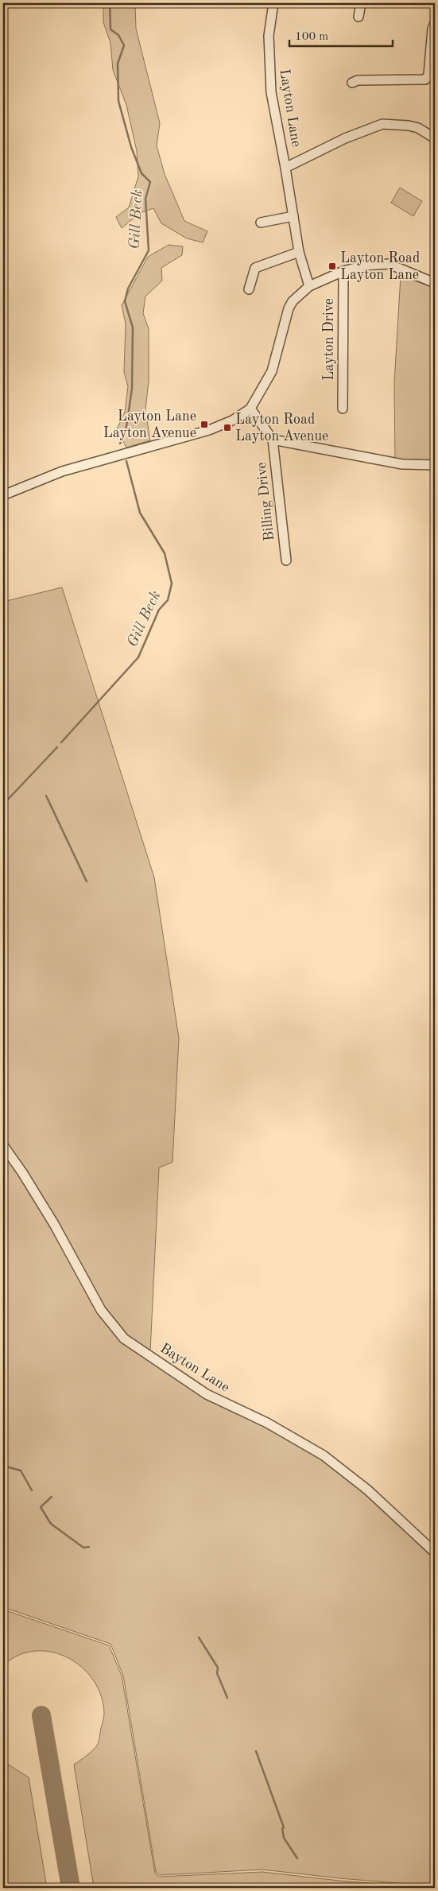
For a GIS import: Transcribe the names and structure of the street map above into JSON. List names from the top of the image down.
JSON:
{
  "streets": {
    "street": [
      "Layton Lane",
      "Layton Drive",
      "Billing Drive",
      "Bayton Lane"
    ]
  },
  "water": ["Gill Beck"],
  "places": {
    "transit": ["Layton Road Layton Lane", "Layton Lane Layton Avenue", "Layton Road Layton Avenue"]
  },
  "scale_bar": "100 m"
}
